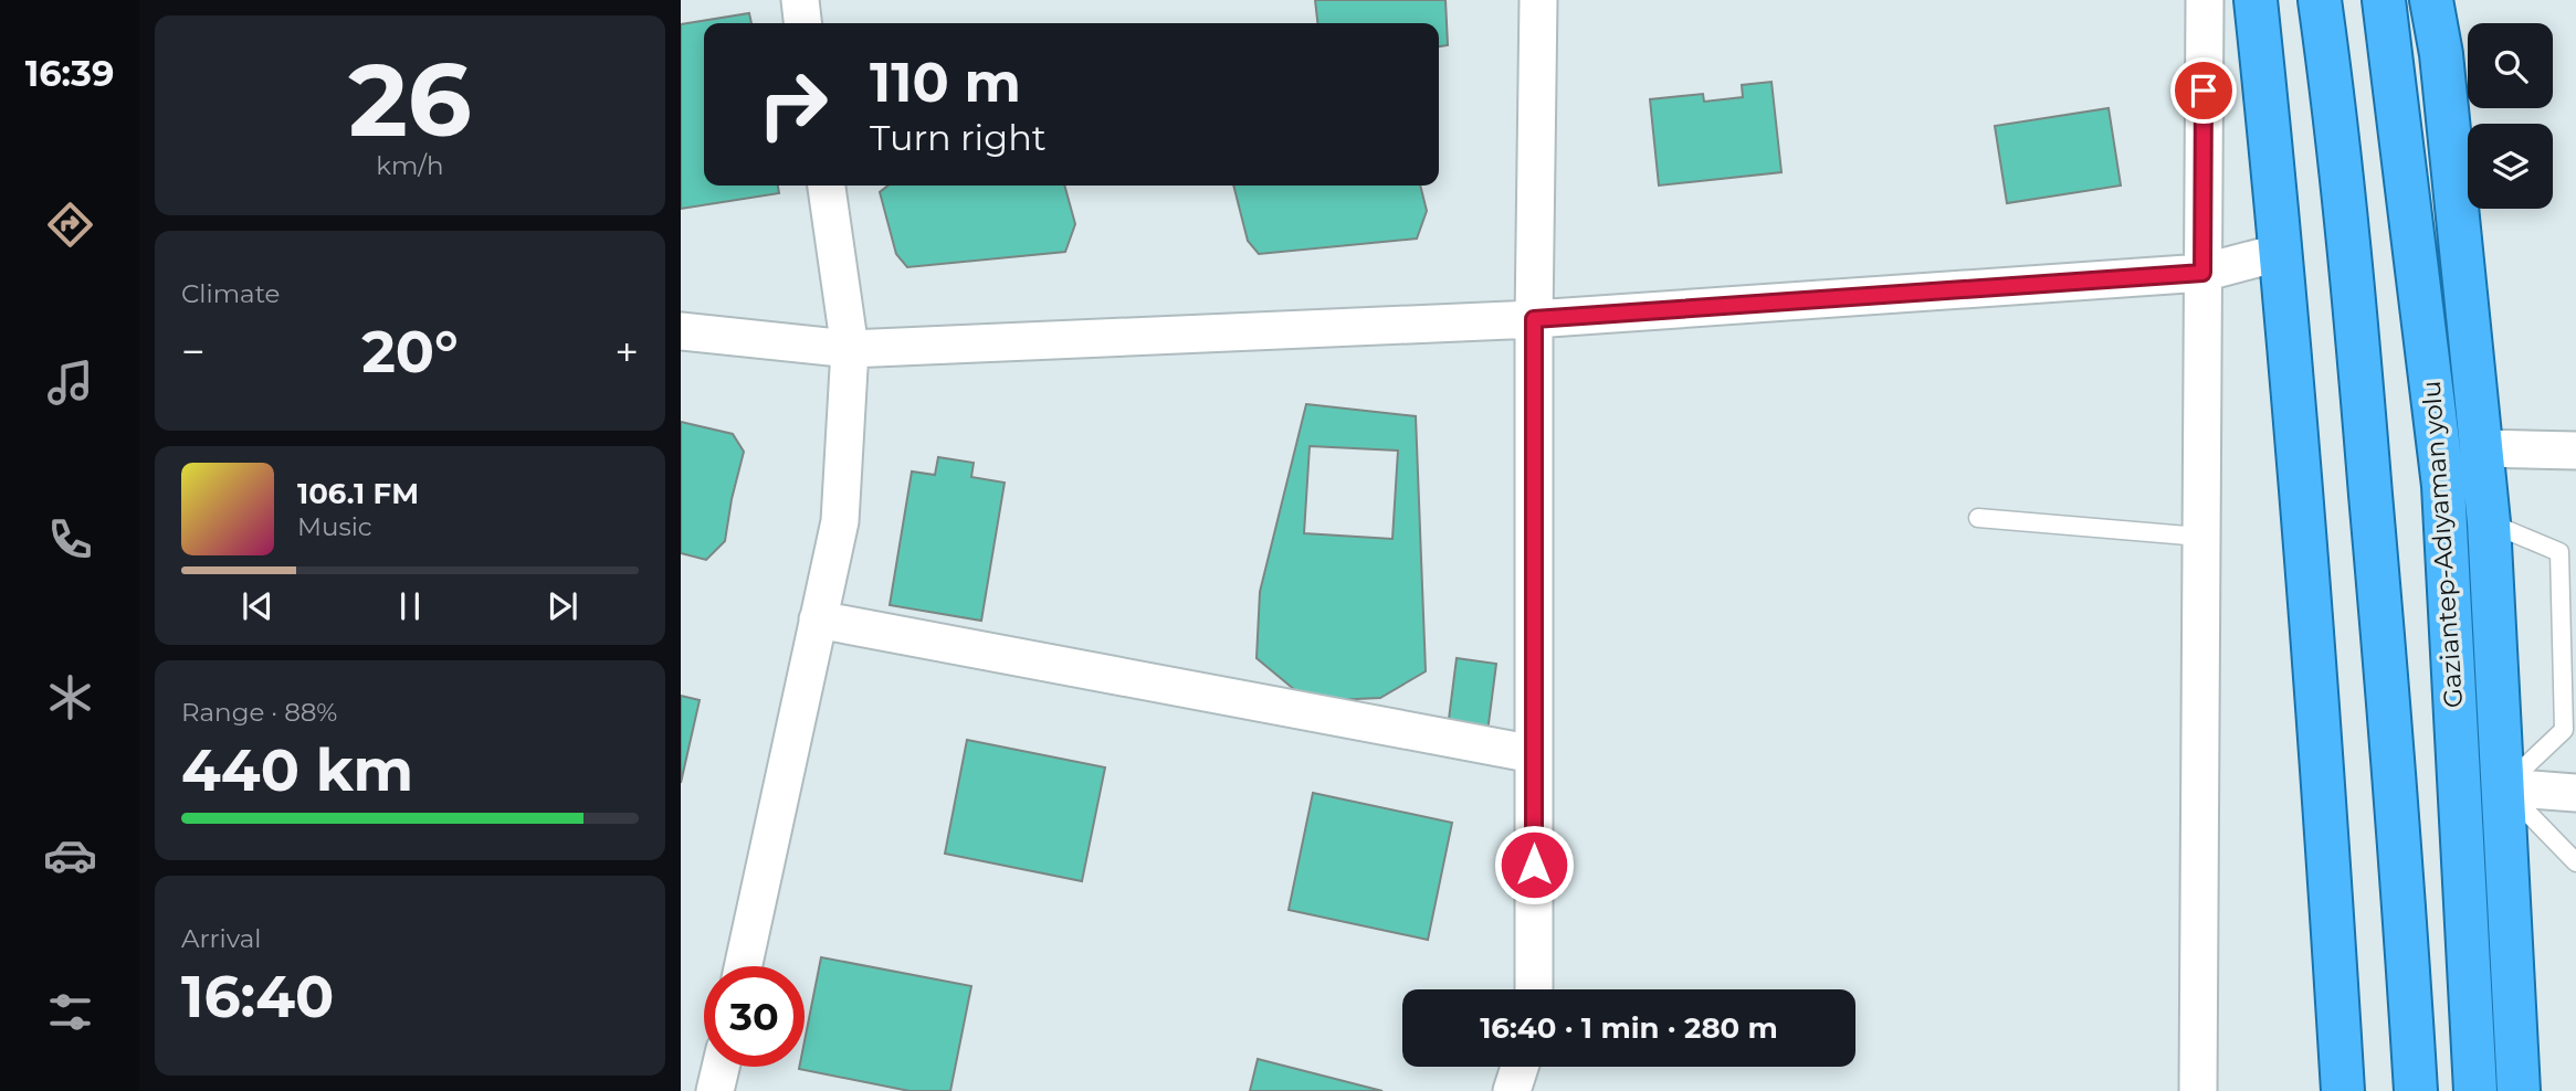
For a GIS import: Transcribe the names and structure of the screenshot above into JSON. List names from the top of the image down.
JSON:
{
  "streets": {
    "highway": ["Gaziantep-Adıyaman yolu"]
  },
  "page": {
    "tabs": "16:39",
    "tile": [
      ["26", "km/h"],
      "Climate",
      ["Range · 88%", "440 km"],
      ["Arrival", "16:40"]
    ],
    "turn": ["110 m", "Turn right"],
    "heat": ["−", "20°", "+"],
    "song": ["106.1 FM", "Music"],
    "limit": "30",
    "trip": "16:40 · 1 min · 280 m"
  }
}
